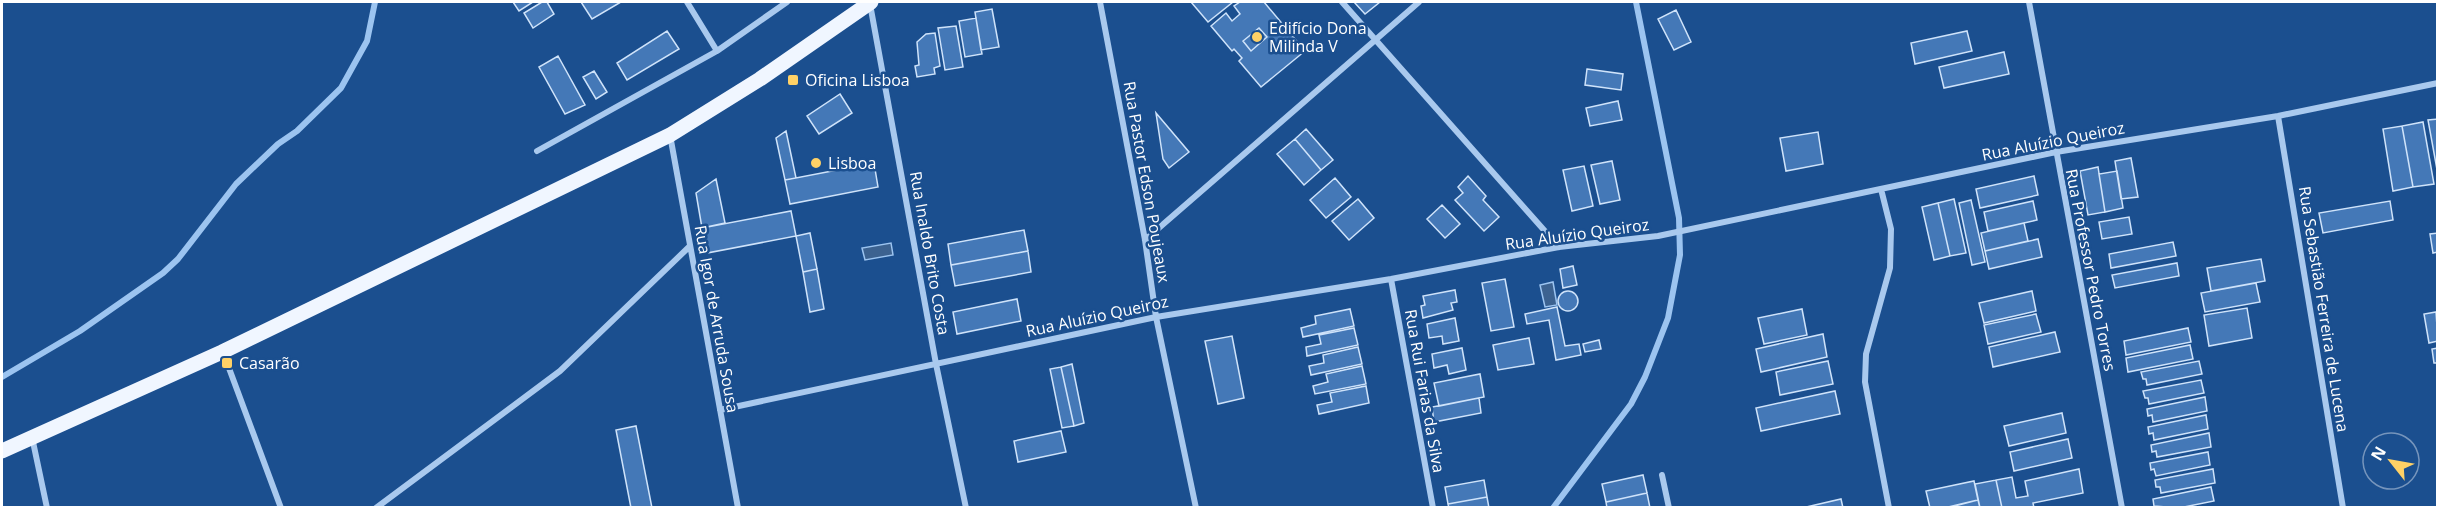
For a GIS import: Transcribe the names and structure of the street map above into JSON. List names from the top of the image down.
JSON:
{
  "streets": {
    "street": [
      "Rua Aluízio Queiroz",
      "Rua Pastor Edson Poujeaux",
      "Rua Inaldo Brito Costa",
      "Rua Professor Pedro Torres",
      "Rua Sebastião Ferreira de Lucena",
      "Rua Igor de Arruda Sousa",
      "Rua Rui Farias da Silva"
    ]
  },
  "crossings": [
    ["Rua Aluízio Queiroz", "Rua Pastor Edson Poujeaux"],
    ["Rua Aluízio Queiroz", "Rua Inaldo Brito Costa"],
    ["Rua Aluízio Queiroz", "Rua Professor Pedro Torres"],
    ["Rua Aluízio Queiroz", "Rua Sebastião Ferreira de Lucena"],
    ["Rua Aluízio Queiroz", "Rua Igor de Arruda Sousa"],
    ["Rua Aluízio Queiroz", "Rua Rui Farias da Silva"]
  ],
  "places": {
    "other": ["Edifício Dona Milinda V", "Lisboa"],
    "transit": ["Oficina Lisboa", "Casarão"]
  },
  "north": "top left"
}
